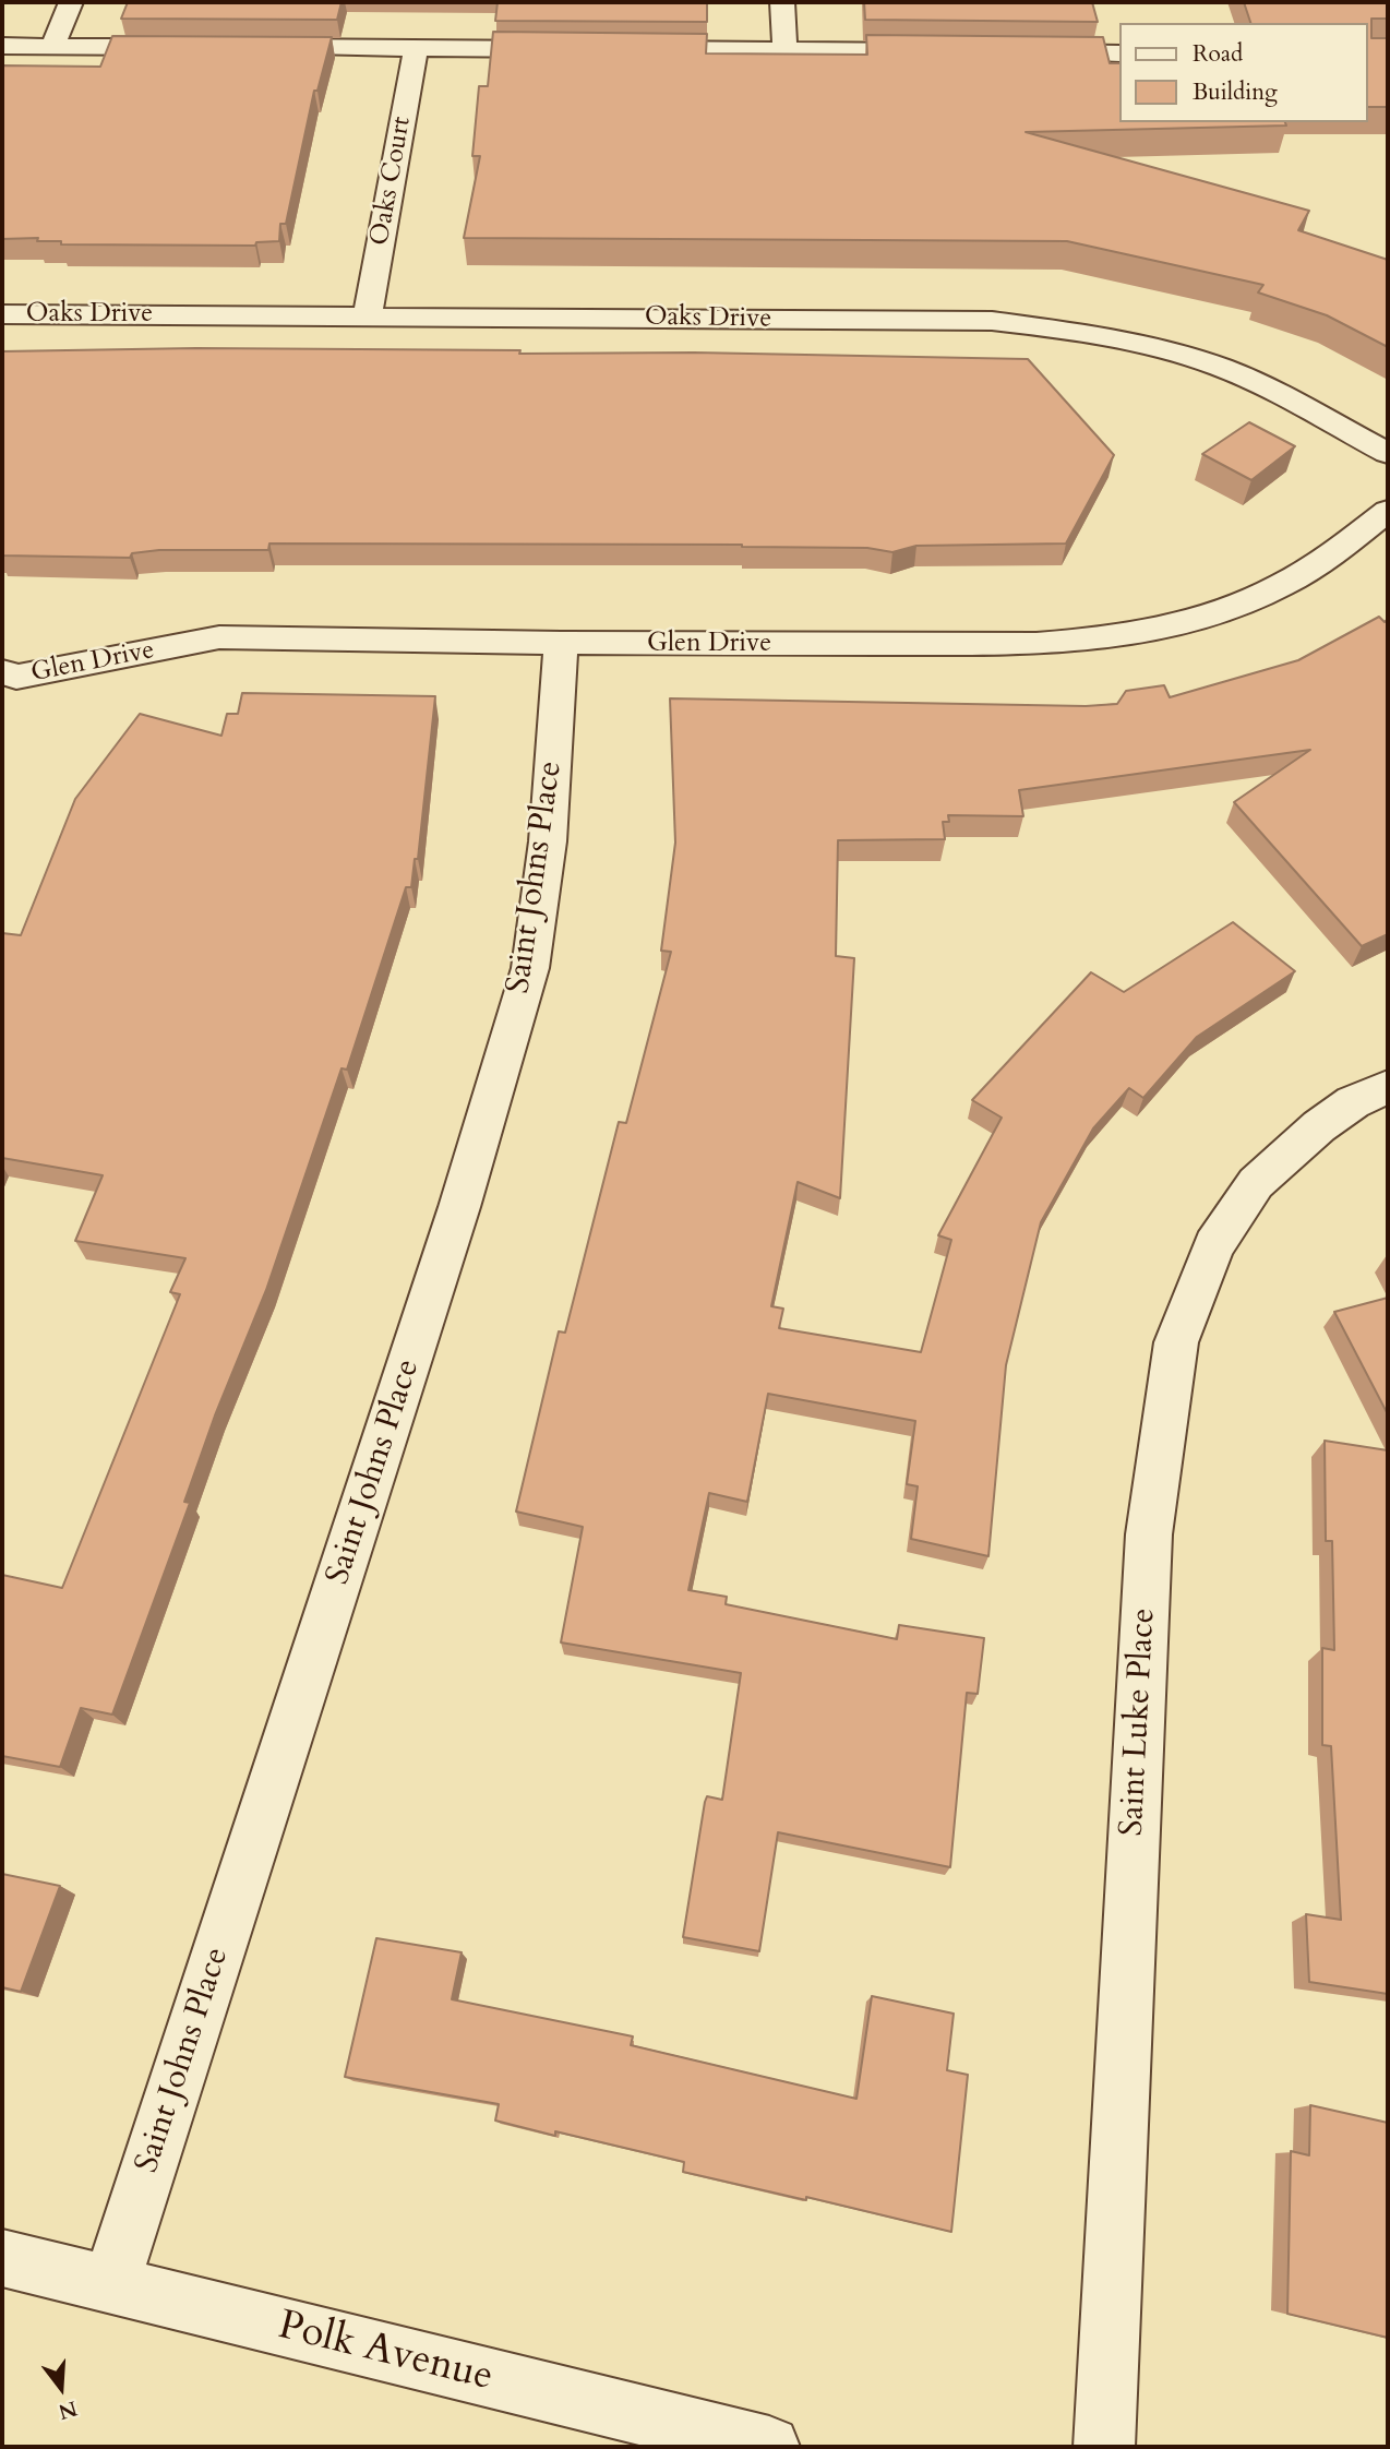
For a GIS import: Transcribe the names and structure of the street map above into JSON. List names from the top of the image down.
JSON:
{
  "streets": {
    "street": [
      "Oaks Court",
      "Oaks Drive",
      "Glen Drive",
      "Saint Johns Place",
      "Saint Luke Place",
      "Polk Avenue"
    ]
  },
  "crossings": [
    ["Oaks Court", "Oaks Drive"],
    ["Glen Drive", "Saint Johns Place"],
    ["Saint Johns Place", "Polk Avenue"]
  ],
  "legend": ["Road", "Building"],
  "north": "bottom"
}
